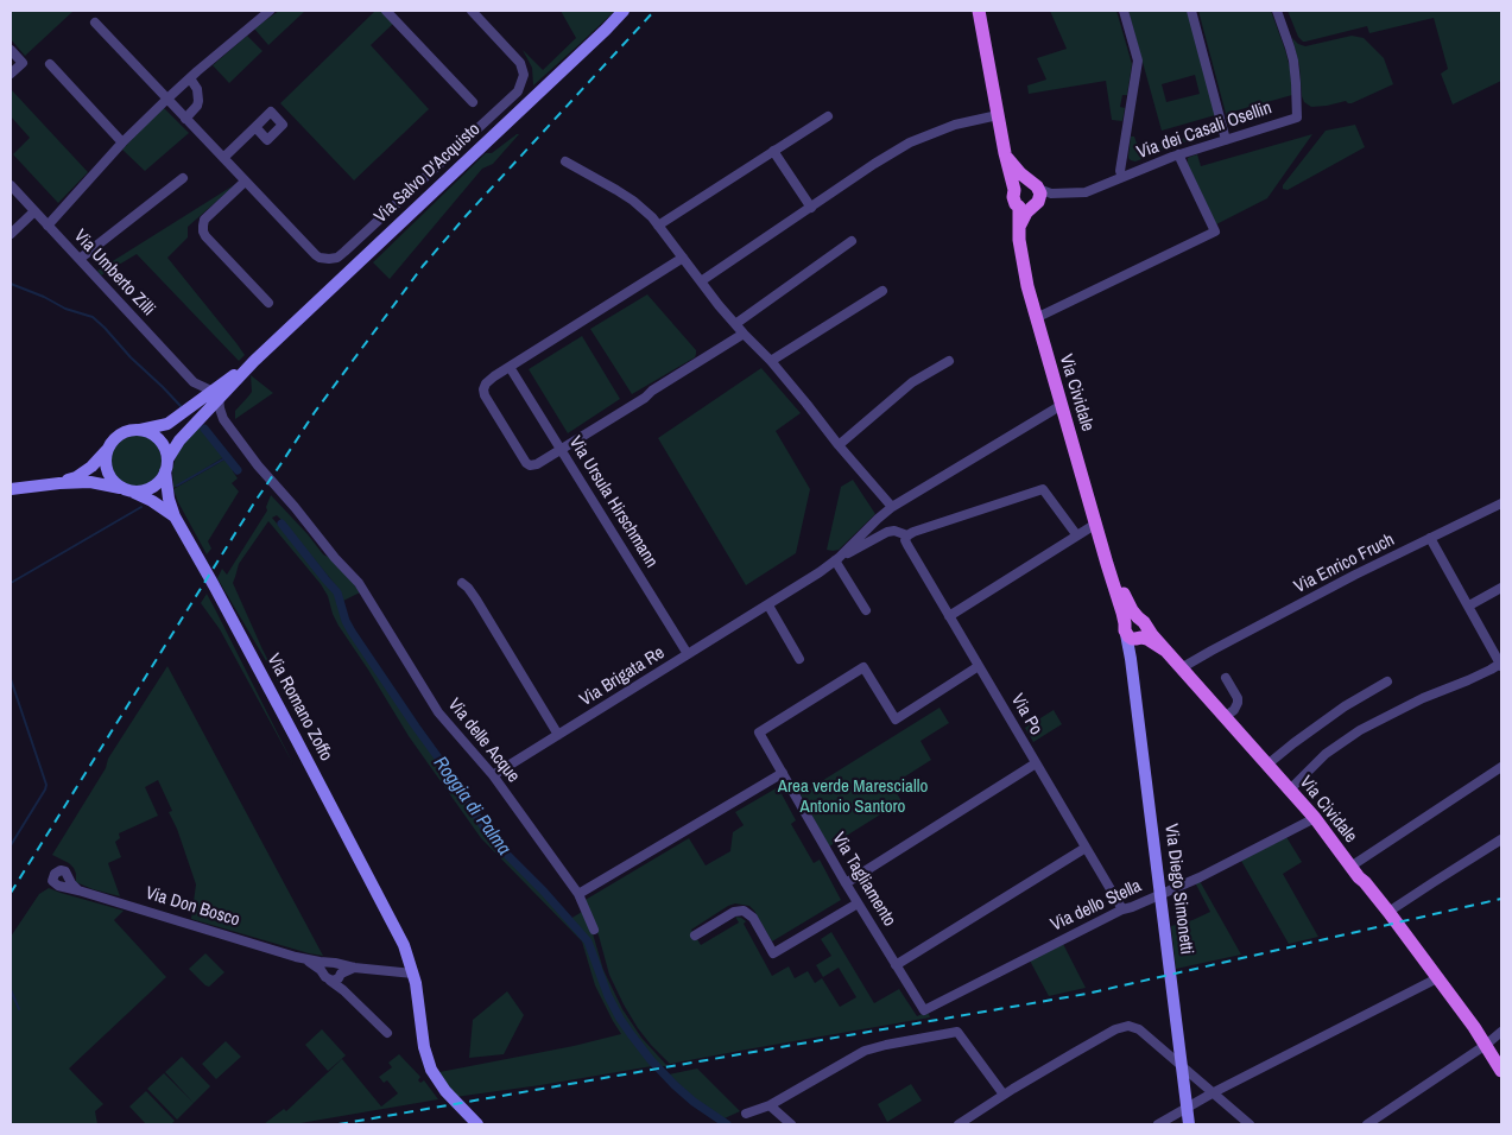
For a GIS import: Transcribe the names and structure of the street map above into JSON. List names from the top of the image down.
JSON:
{
  "streets": {
    "main road": ["Via Cividale"],
    "street": [
      "Via dei Casali Osellin",
      "Via Salvo D'Acquisto",
      "Via Umberto Zilli",
      "Via Ursula Hirschmann",
      "Via Enrico Fruch",
      "Via Brigata Re",
      "Via Romano Zoffo",
      "Via Po",
      "Via delle Acque",
      "Via Tagliamento",
      "Via Diego Simonetti",
      "Via dello Stella",
      "Via Don Bosco"
    ]
  },
  "crossings": [
    ["Via dei Casali Osellin", "Via Cividale"],
    ["Via Salvo D'Acquisto", "Via Umberto Zilli"],
    ["Via Salvo D'Acquisto", "Via Romano Zoffo"],
    ["Via Salvo D'Acquisto", "Via delle Acque"],
    ["Via Umberto Zilli", "Via delle Acque"],
    ["Via Cividale", "Via Enrico Fruch"],
    ["Via Cividale", "Via Brigata Re"],
    ["Via Cividale", "Via Diego Simonetti"],
    ["Via Cividale", "Via dello Stella"],
    ["Via Ursula Hirschmann", "Via Brigata Re"],
    ["Via Brigata Re", "Via delle Acque"],
    ["Via Po", "Via Tagliamento"],
    ["Via Po", "Via dello Stella"],
    ["Via Tagliamento", "Via dello Stella"]
  ],
  "water": ["Roggia di Palma"],
  "parks": ["Area verde Maresciallo Antonio Santoro"]
}
